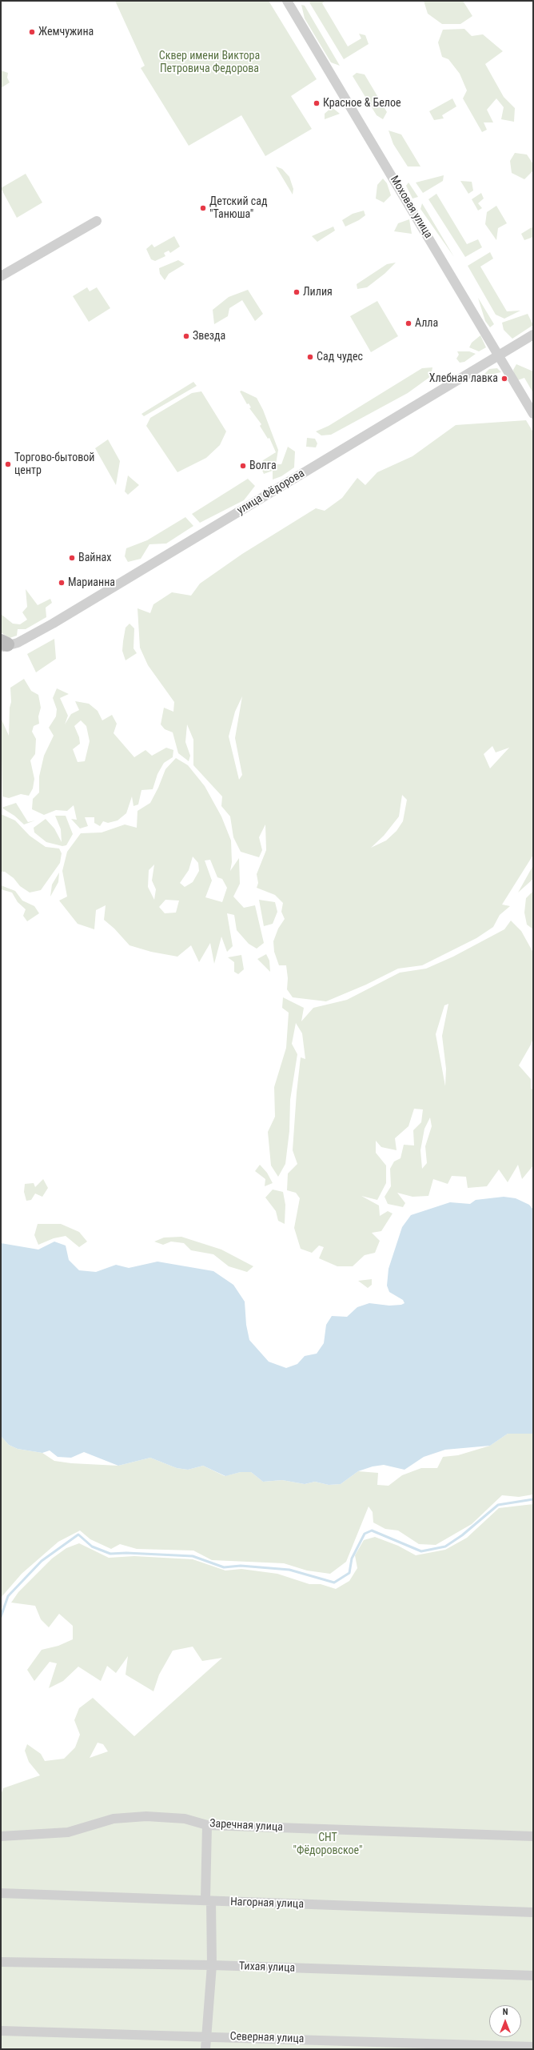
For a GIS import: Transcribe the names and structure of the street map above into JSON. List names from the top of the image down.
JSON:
{
  "streets": {
    "street": [
      "Моховая улица",
      "улица Фёдорова",
      "Заречная улица",
      "Нагорная улица",
      "Тихая улица",
      "Северная улица"
    ]
  },
  "crossings": [
    ["Моховая улица", "улица Фёдорова"]
  ],
  "parks": ["Сквер имени Виктора Петровича Федорова", "СНТ \"Фёдоровское\""],
  "places": [
    "Жемчужина",
    "Красное & Белое",
    "Детский сад \"Танюша\"",
    "Лилия",
    "Алла",
    "Звезда",
    "Сад чудес",
    "Хлебная лавка",
    "Торгово-бытовой центр",
    "Волга",
    "Вайнах",
    "Марианна"
  ],
  "north": "top"
}
